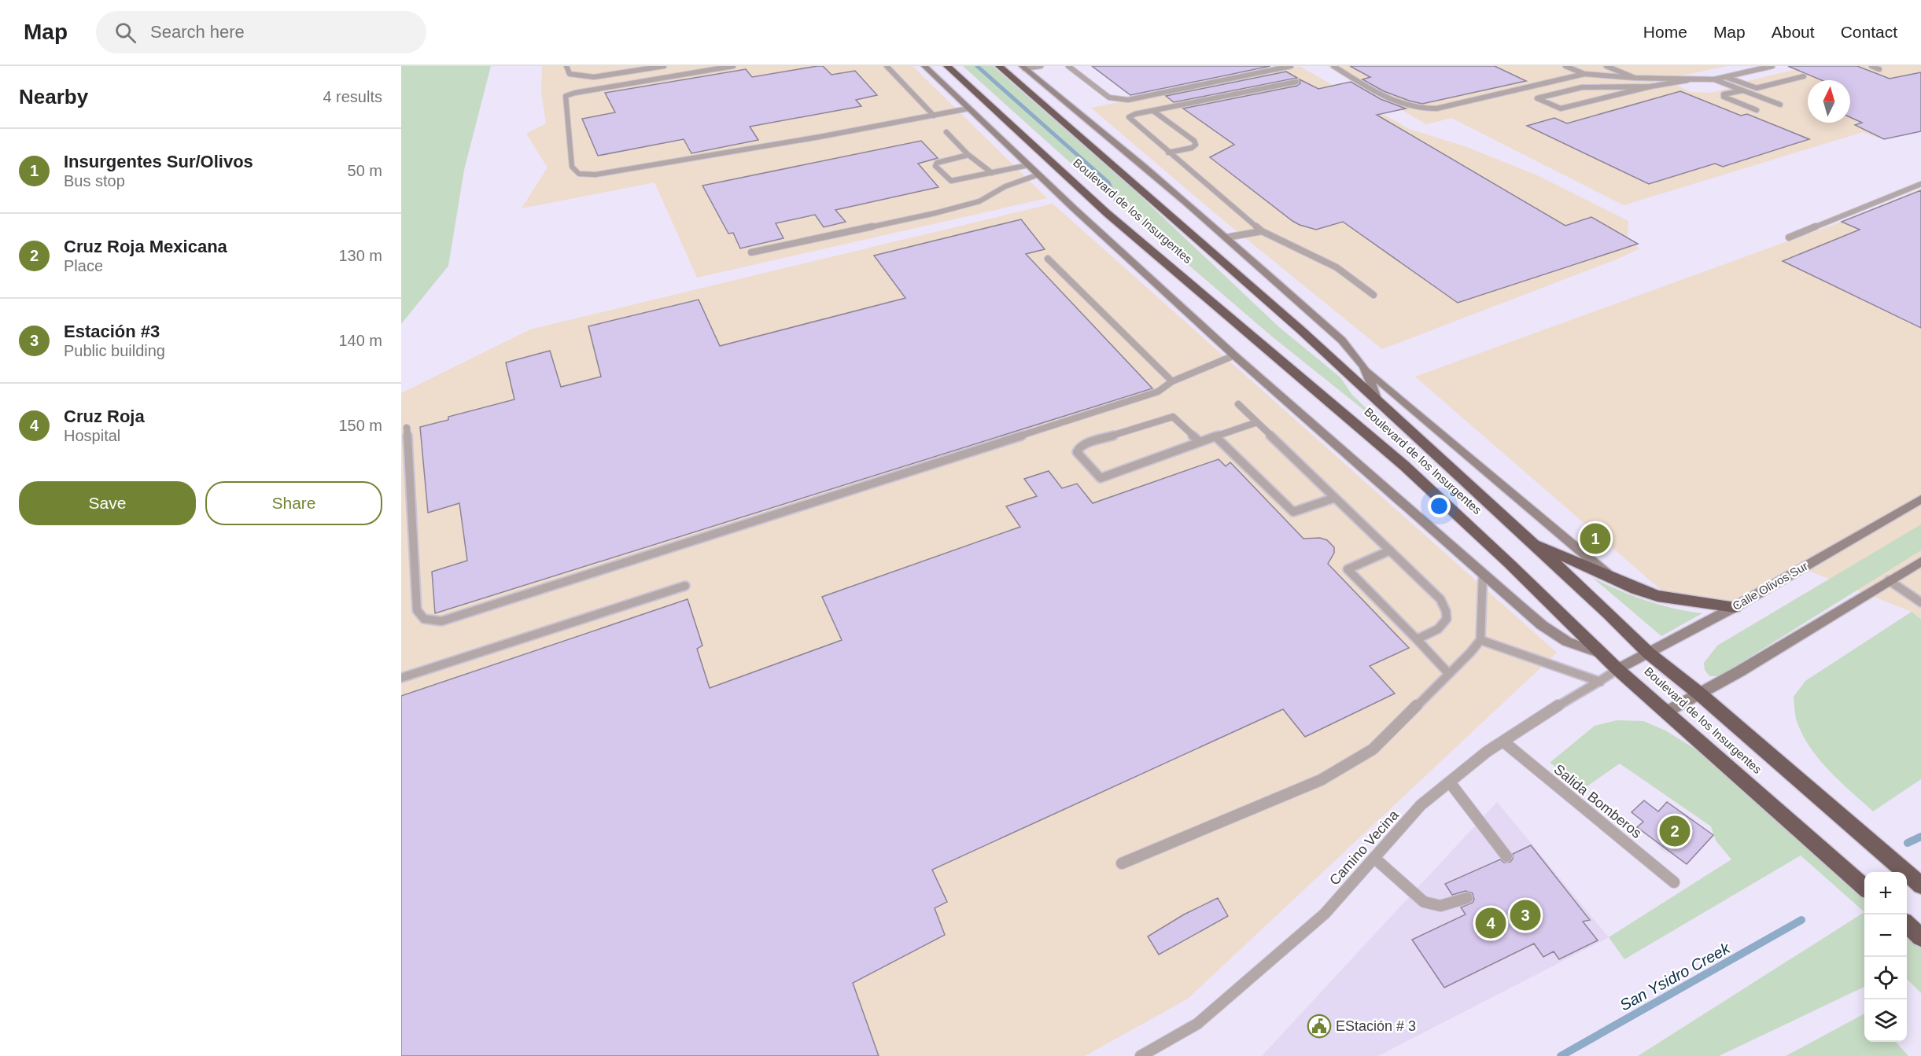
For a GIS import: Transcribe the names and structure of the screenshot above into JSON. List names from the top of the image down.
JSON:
{
  "streets": {
    "highway": ["Boulevard de los Insurgentes"],
    "street": ["Calle Olivos Sur"],
    "lane": ["Salida Bomberos", "Camino Vecina"]
  },
  "crossings": [
    ["Boulevard de los Insurgentes", "Calle Olivos Sur"],
    ["Boulevard de los Insurgentes", "Camino Vecina"],
    ["Calle Olivos Sur", "Camino Vecina"],
    ["Salida Bomberos", "Camino Vecina"]
  ],
  "water": ["San Ysidro Creek"],
  "places": {
    "public building": ["EStación # 3"]
  },
  "north": "top",
  "page": {
    "header": "Map",
    "search": "Search here",
    "nav": [
      "Home",
      "Map",
      "About",
      "Contact"
    ],
    "heading": ["Nearby", "4 results"],
    "list": [
      {
        "mark": "1",
        "name": "Insurgentes Sur/Olivos",
        "note": "Bus stop",
        "value": "50 m"
      },
      {
        "mark": "2",
        "name": "Cruz Roja Mexicana",
        "note": "Place",
        "value": "130 m"
      },
      {
        "mark": "3",
        "name": "Estación #3",
        "note": "Public building",
        "value": "140 m"
      },
      {
        "mark": "4",
        "name": "Cruz Roja",
        "note": "Hospital",
        "value": "150 m"
      }
    ],
    "buttons": ["Save", "Share"],
    "pins": [
      "1",
      "2",
      "3",
      "4"
    ],
    "map_buttons": ["+", "−"]
  }
}
